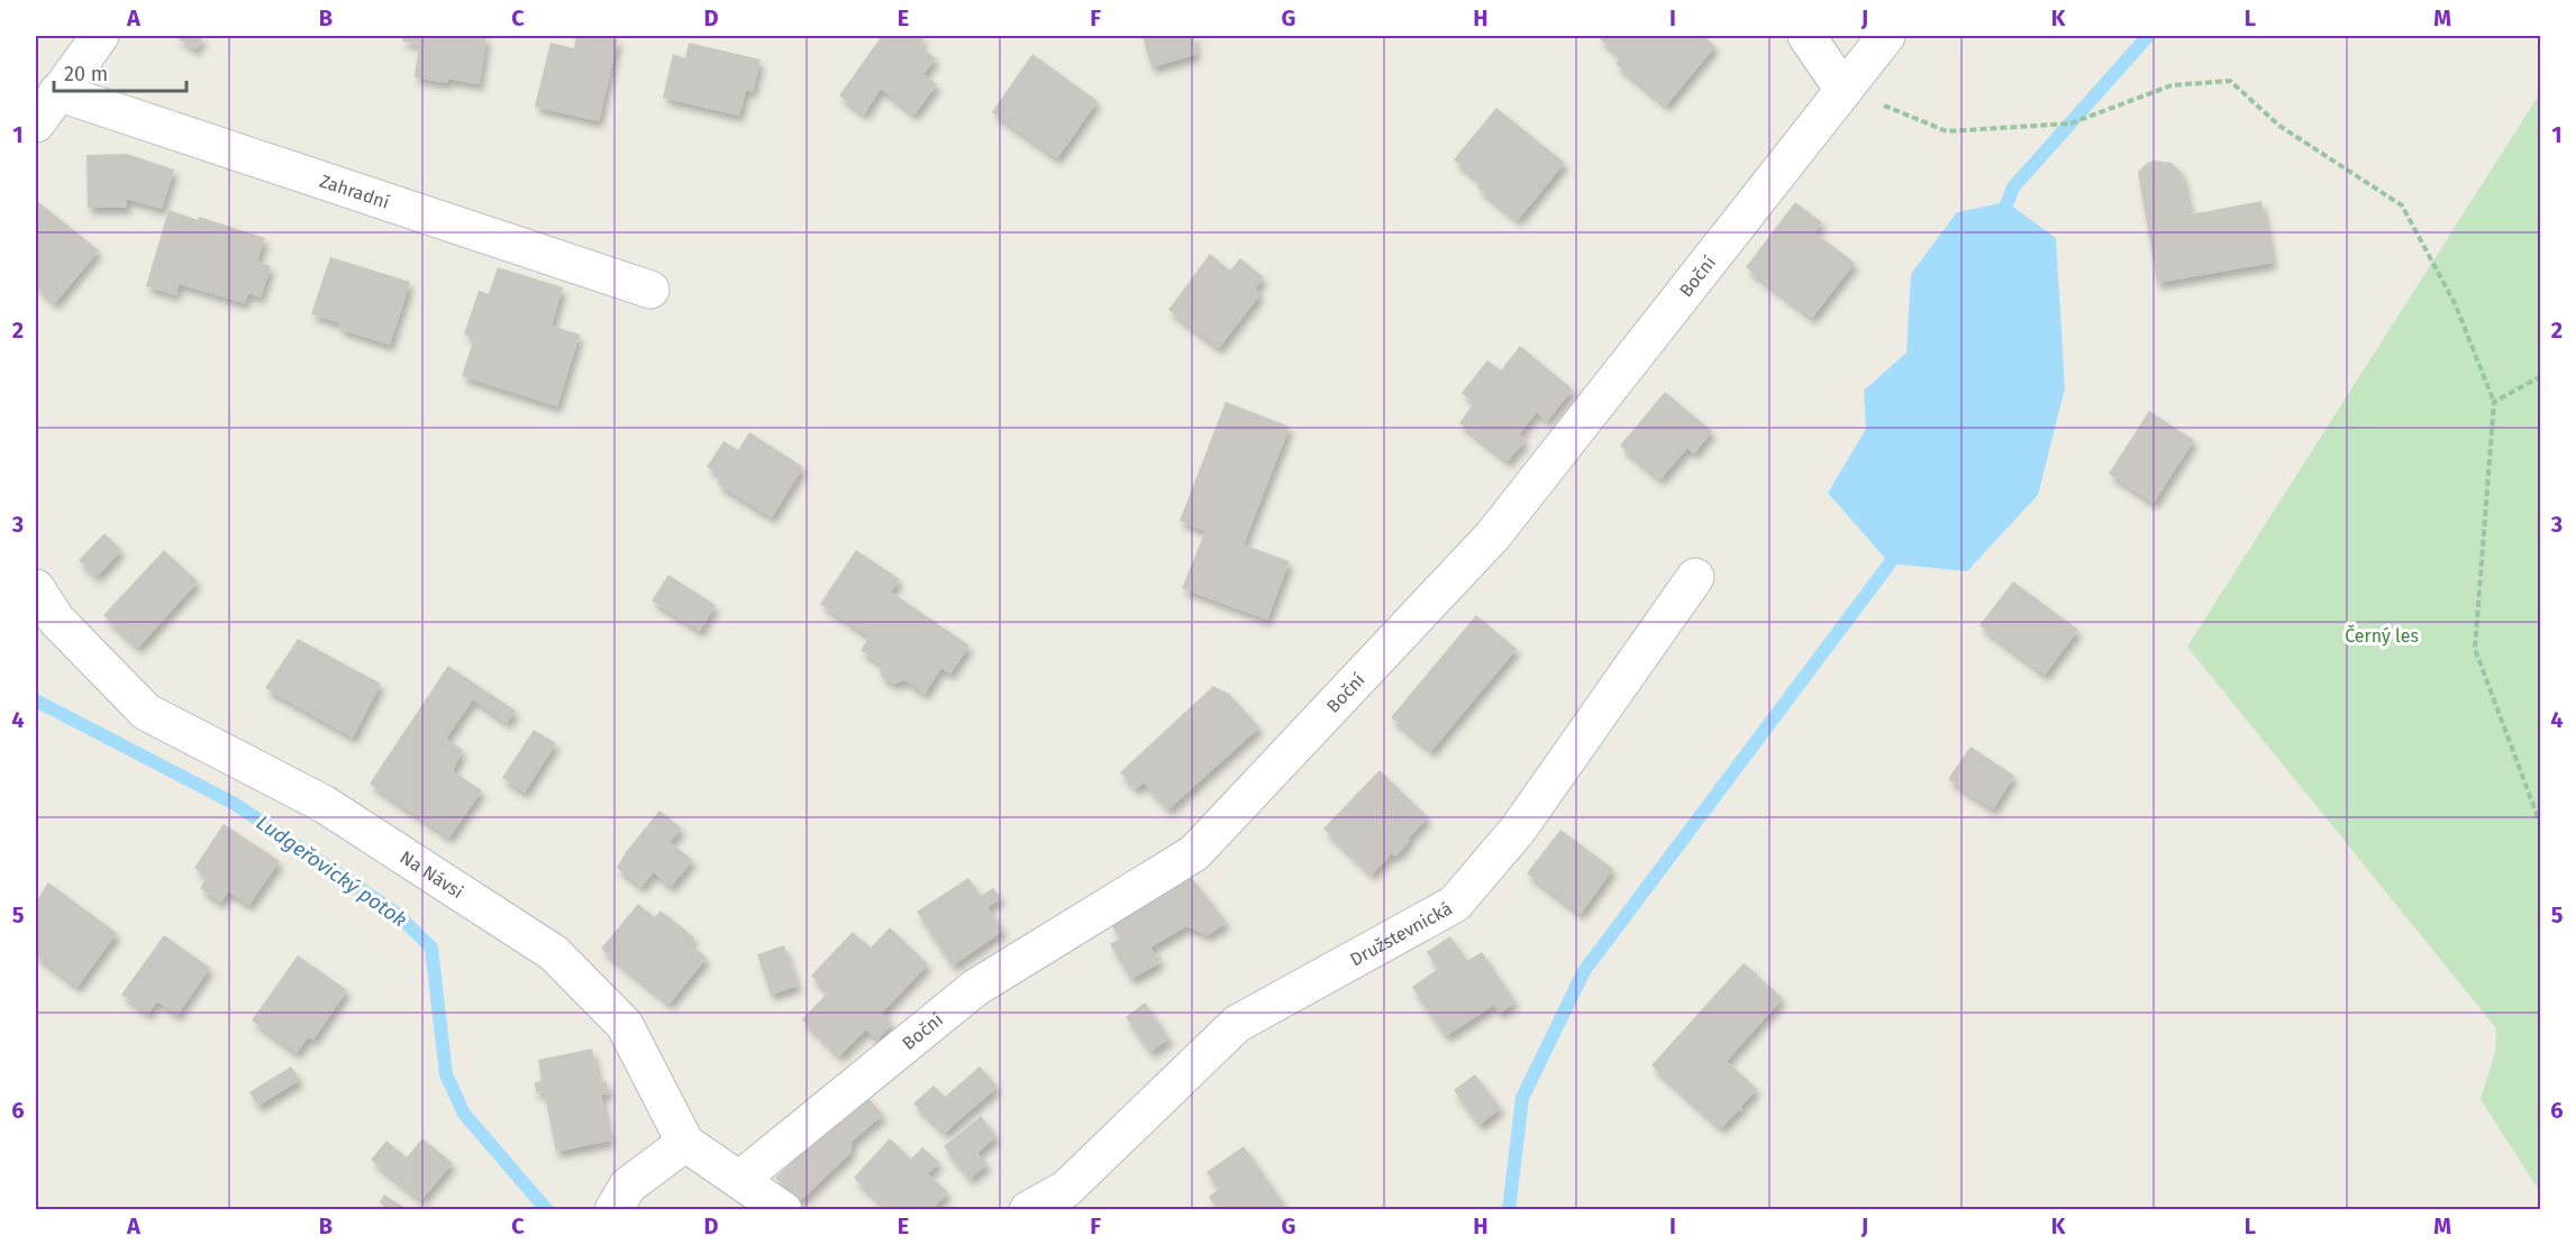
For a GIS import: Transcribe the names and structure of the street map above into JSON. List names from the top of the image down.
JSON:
{
  "streets": {
    "street": [
      "Zahradní",
      "Boční",
      "Na Návsi",
      "Družstevnická"
    ]
  },
  "crossings": [
    ["Boční", "Na Návsi"]
  ],
  "water": ["Ludgeřovický potok"],
  "parks": ["Černý les"],
  "scale_bar": "20 m",
  "grid": {
    "columns": [
      "A",
      "B",
      "C",
      "D",
      "E",
      "F",
      "G",
      "H",
      "I",
      "J",
      "K",
      "L",
      "M"
    ],
    "rows": [
      "1",
      "2",
      "3",
      "4",
      "5",
      "6"
    ]
  }
}
